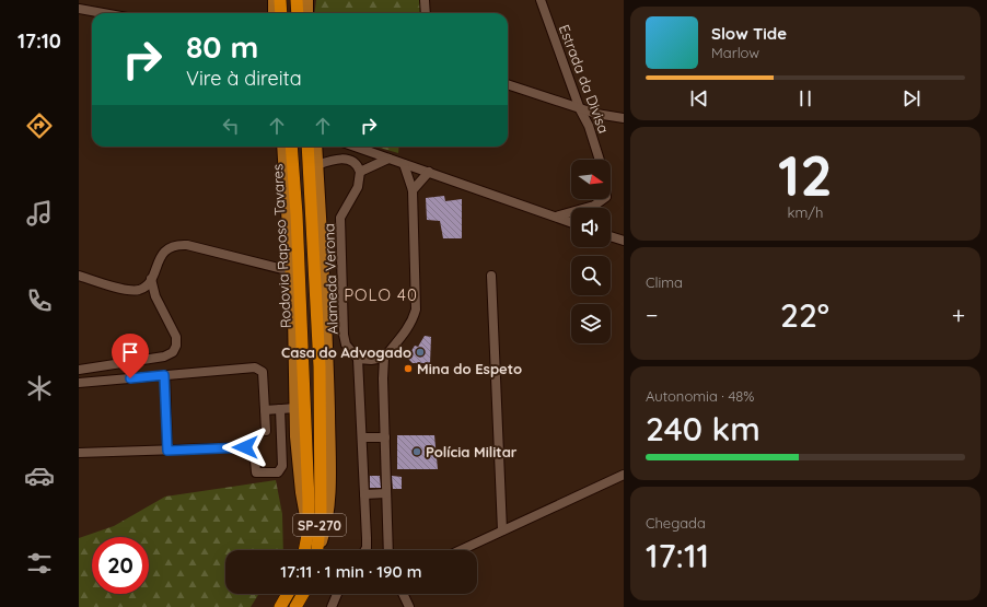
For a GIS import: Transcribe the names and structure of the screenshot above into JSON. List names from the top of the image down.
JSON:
{
  "streets": {
    "highway": ["Rodovia Raposo Tavares", "SP-270"],
    "street": ["Estrada da Divisa", "Alameda Verona"]
  },
  "districts": ["POLO 40"],
  "places": ["Casa do Advogado", "Mina do Espeto", "Polícia Militar"],
  "north": "right",
  "page": {
    "tabs": "17:10",
    "turn": ["80 m", "Vire à direita"],
    "song": ["Slow Tide", "Marlow"],
    "tile": [
      ["12", "km/h"],
      "Clima",
      ["Autonomia · 48%", "240 km"],
      ["Chegada", "17:11"]
    ],
    "heat": ["−", "22°", "+"],
    "limit": "20",
    "trip": "17:11 · 1 min · 190 m"
  }
}
